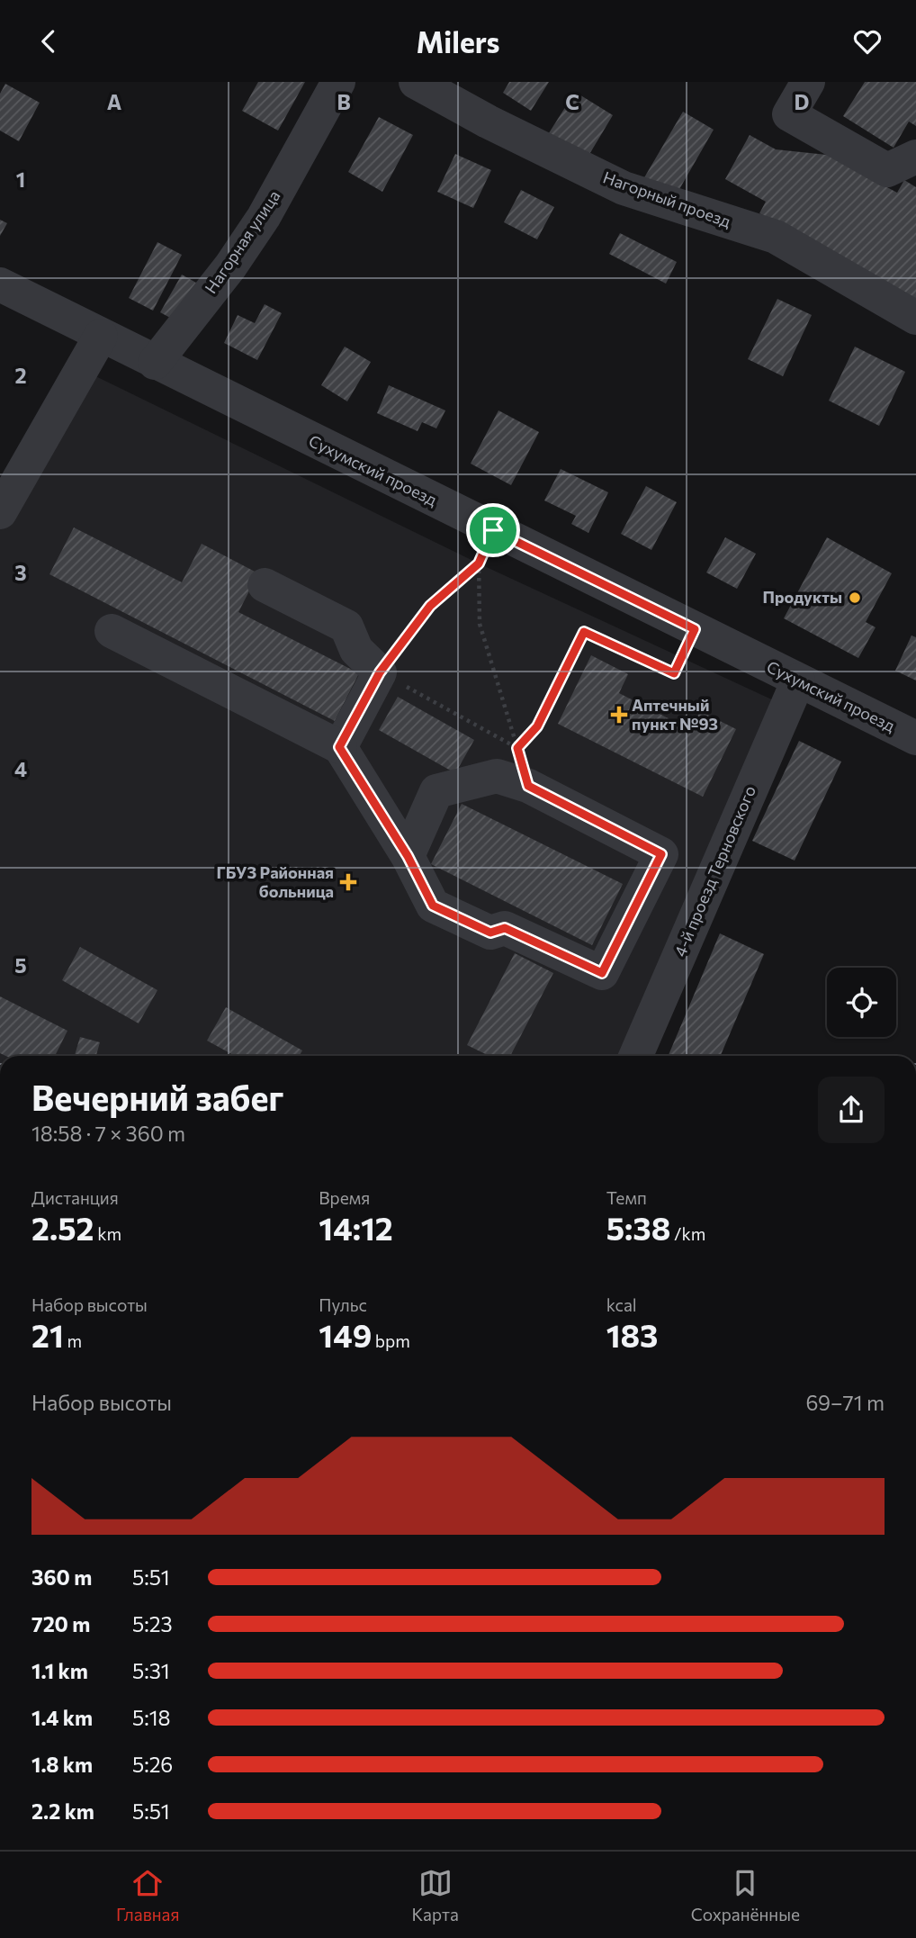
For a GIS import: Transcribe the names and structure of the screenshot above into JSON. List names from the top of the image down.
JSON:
{
  "streets": {
    "street": [
      "Нагорный проезд",
      "Нагорная улица",
      "Сухумский проезд",
      "4-й проезд Терновского"
    ]
  },
  "crossings": [
    ["Нагорная улица", "Сухумский проезд"],
    ["Сухумский проезд", "4-й проезд Терновского"]
  ],
  "places": {
    "other": ["Продукты"],
    "health": ["Аптечный пункт №93", "ГБУЗ Районная больница"]
  },
  "page": {
    "header": "Milers",
    "heading": ["Вечерний забег", "18:58 · 7 × 360 m"],
    "stats": [
      ["Дистанция", "2.52 km"],
      ["Время", "14:12"],
      ["Темп", "5:38 /km"],
      ["Набор высоты", "21 m"],
      ["Пульс", "149 bpm"],
      ["kcal", "183"]
    ],
    "chart": ["Набор высоты", "69–71 m"],
    "list": [
      {
        "name": "360 m",
        "note": "5:51"
      },
      {
        "name": "720 m",
        "note": "5:23"
      },
      {
        "name": "1.1 km",
        "note": "5:31"
      },
      {
        "name": "1.4 km",
        "note": "5:18"
      },
      {
        "name": "1.8 km",
        "note": "5:26"
      },
      {
        "name": "2.2 km",
        "note": "5:51"
      }
    ],
    "tabs": ["Главная", "Карта", "Сохранённые"]
  },
  "grid": {
    "columns": [
      "A",
      "B",
      "C",
      "D"
    ],
    "rows": [
      "1",
      "2",
      "3",
      "4",
      "5"
    ]
  }
}
